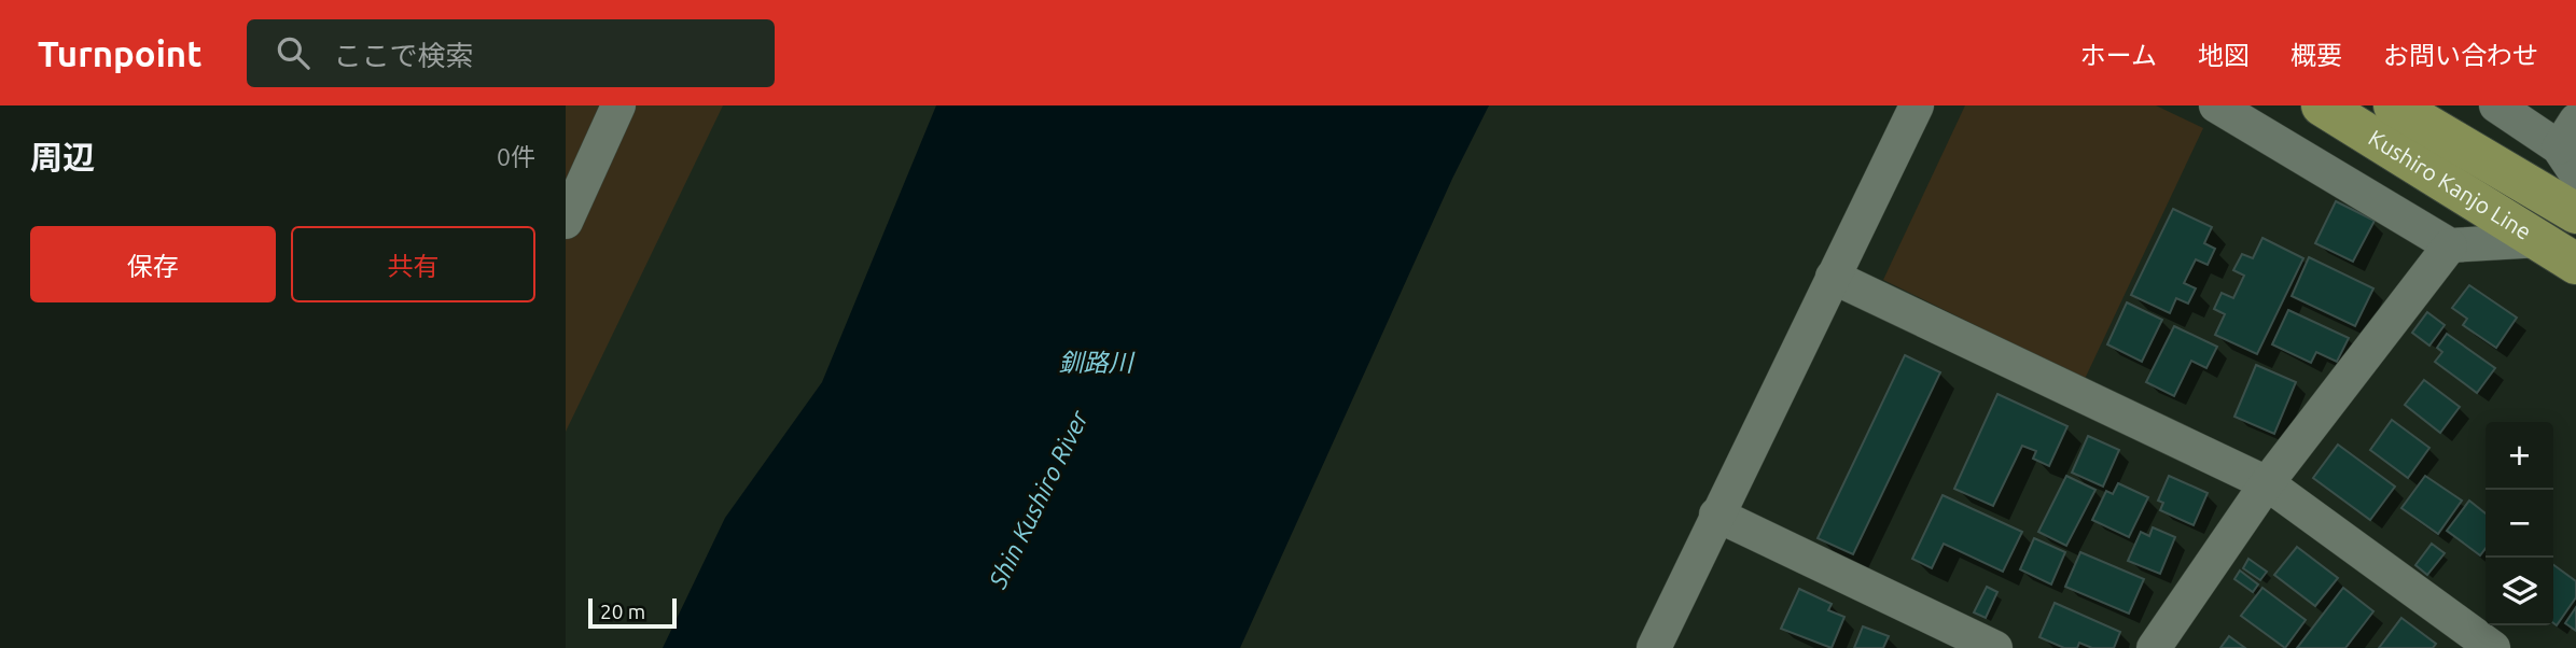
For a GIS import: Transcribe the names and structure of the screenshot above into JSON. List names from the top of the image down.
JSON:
{
  "streets": {
    "main road": ["Kushiro Kanjo Line"]
  },
  "water": ["釧路川", "Shin Kushiro River"],
  "scale_bar": "20 m",
  "page": {
    "header": "Turnpoint",
    "search": "ここで検索",
    "nav": [
      "ホーム",
      "地図",
      "概要",
      "お問い合わせ"
    ],
    "heading": ["周辺", "0件"],
    "buttons": ["保存", "共有"],
    "map_buttons": ["+", "−"],
    "scale": "20 m"
  }
}
